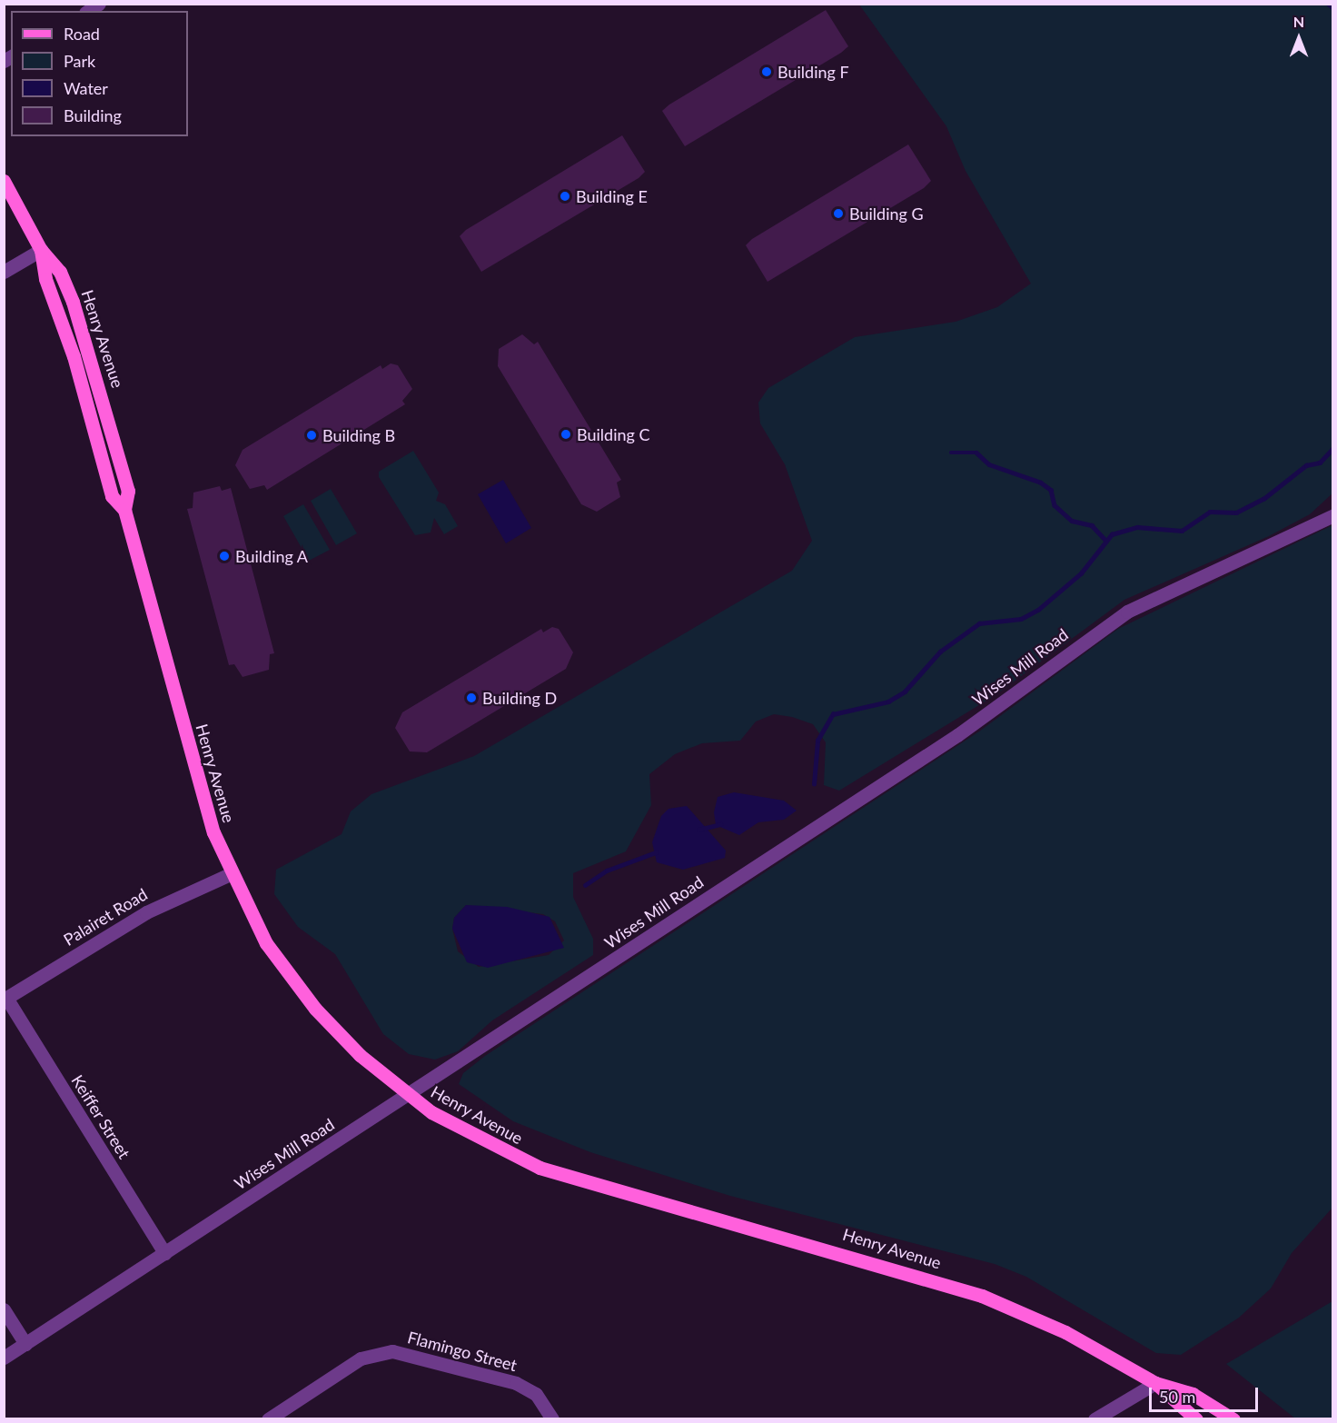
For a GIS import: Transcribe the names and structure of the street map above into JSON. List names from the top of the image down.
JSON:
{
  "streets": {
    "main road": ["Henry Avenue"],
    "street": [
      "Wises Mill Road",
      "Palairet Road",
      "Keiffer Street",
      "Flamingo Street"
    ]
  },
  "crossings": [
    ["Henry Avenue", "Wises Mill Road"],
    ["Henry Avenue", "Palairet Road"],
    ["Wises Mill Road", "Keiffer Street"],
    ["Palairet Road", "Keiffer Street"]
  ],
  "places": [
    "Building F",
    "Building E",
    "Building G",
    "Building C",
    "Building B",
    "Building A",
    "Building D"
  ],
  "legend": [
    "Road",
    "Park",
    "Water",
    "Building"
  ],
  "scale_bar": "50 m",
  "north": "top"
}
